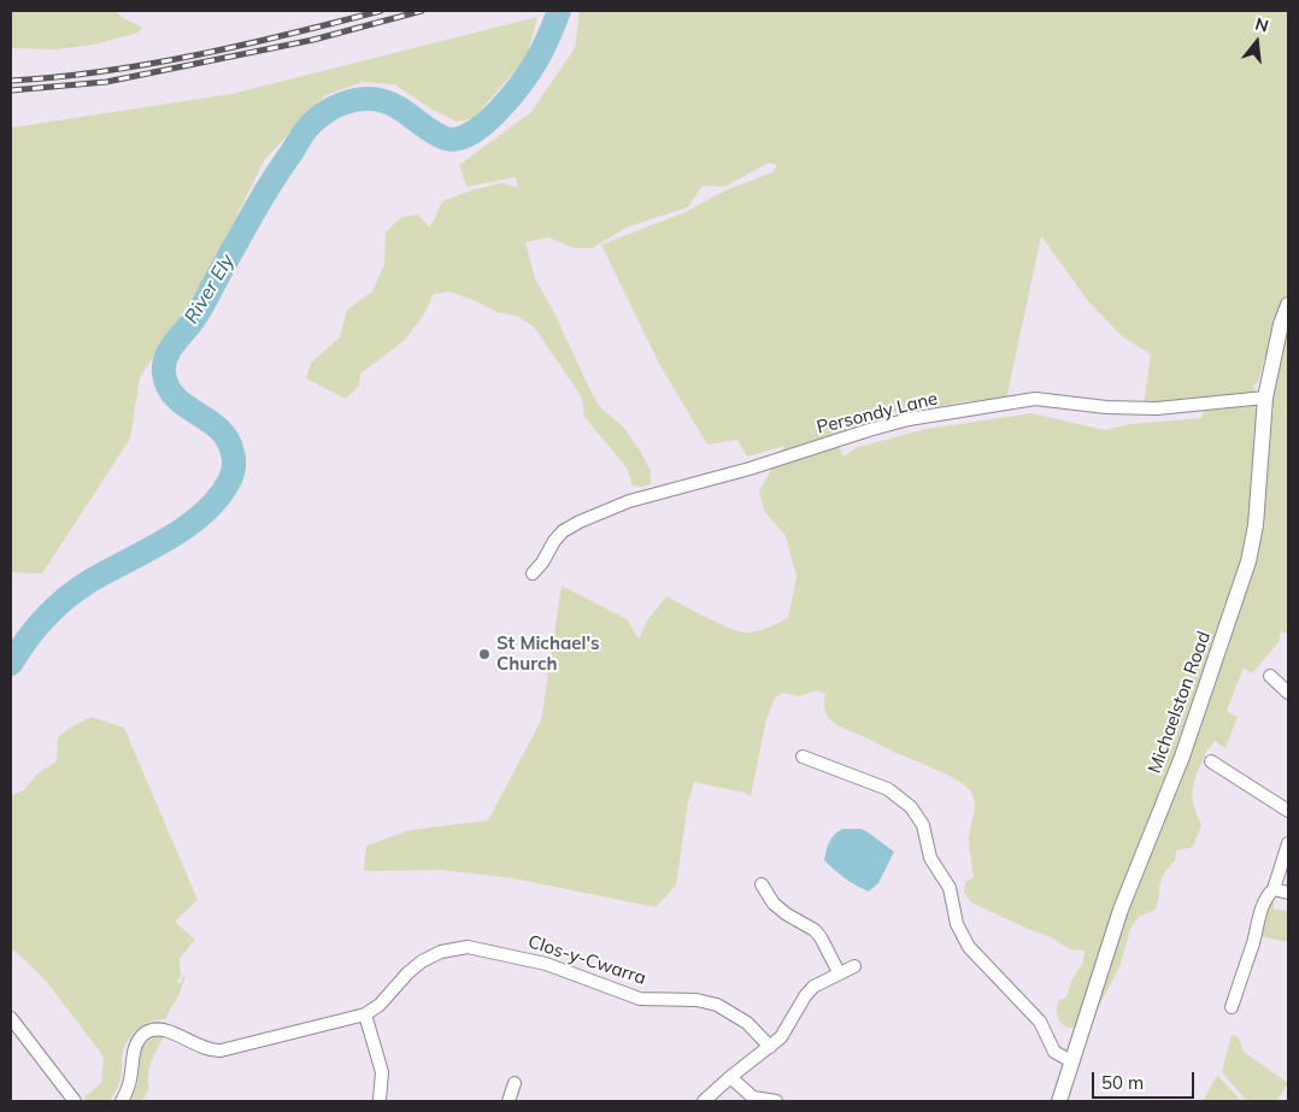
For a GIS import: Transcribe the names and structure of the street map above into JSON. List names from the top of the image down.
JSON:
{
  "streets": {
    "street": ["Persondy Lane", "Michaelston Road", "Clos-y-Cwarra"]
  },
  "crossings": [
    ["Persondy Lane", "Michaelston Road"]
  ],
  "water": ["River Ely"],
  "places": ["St Michael's Church"],
  "scale_bar": "50 m",
  "north": "top"
}
